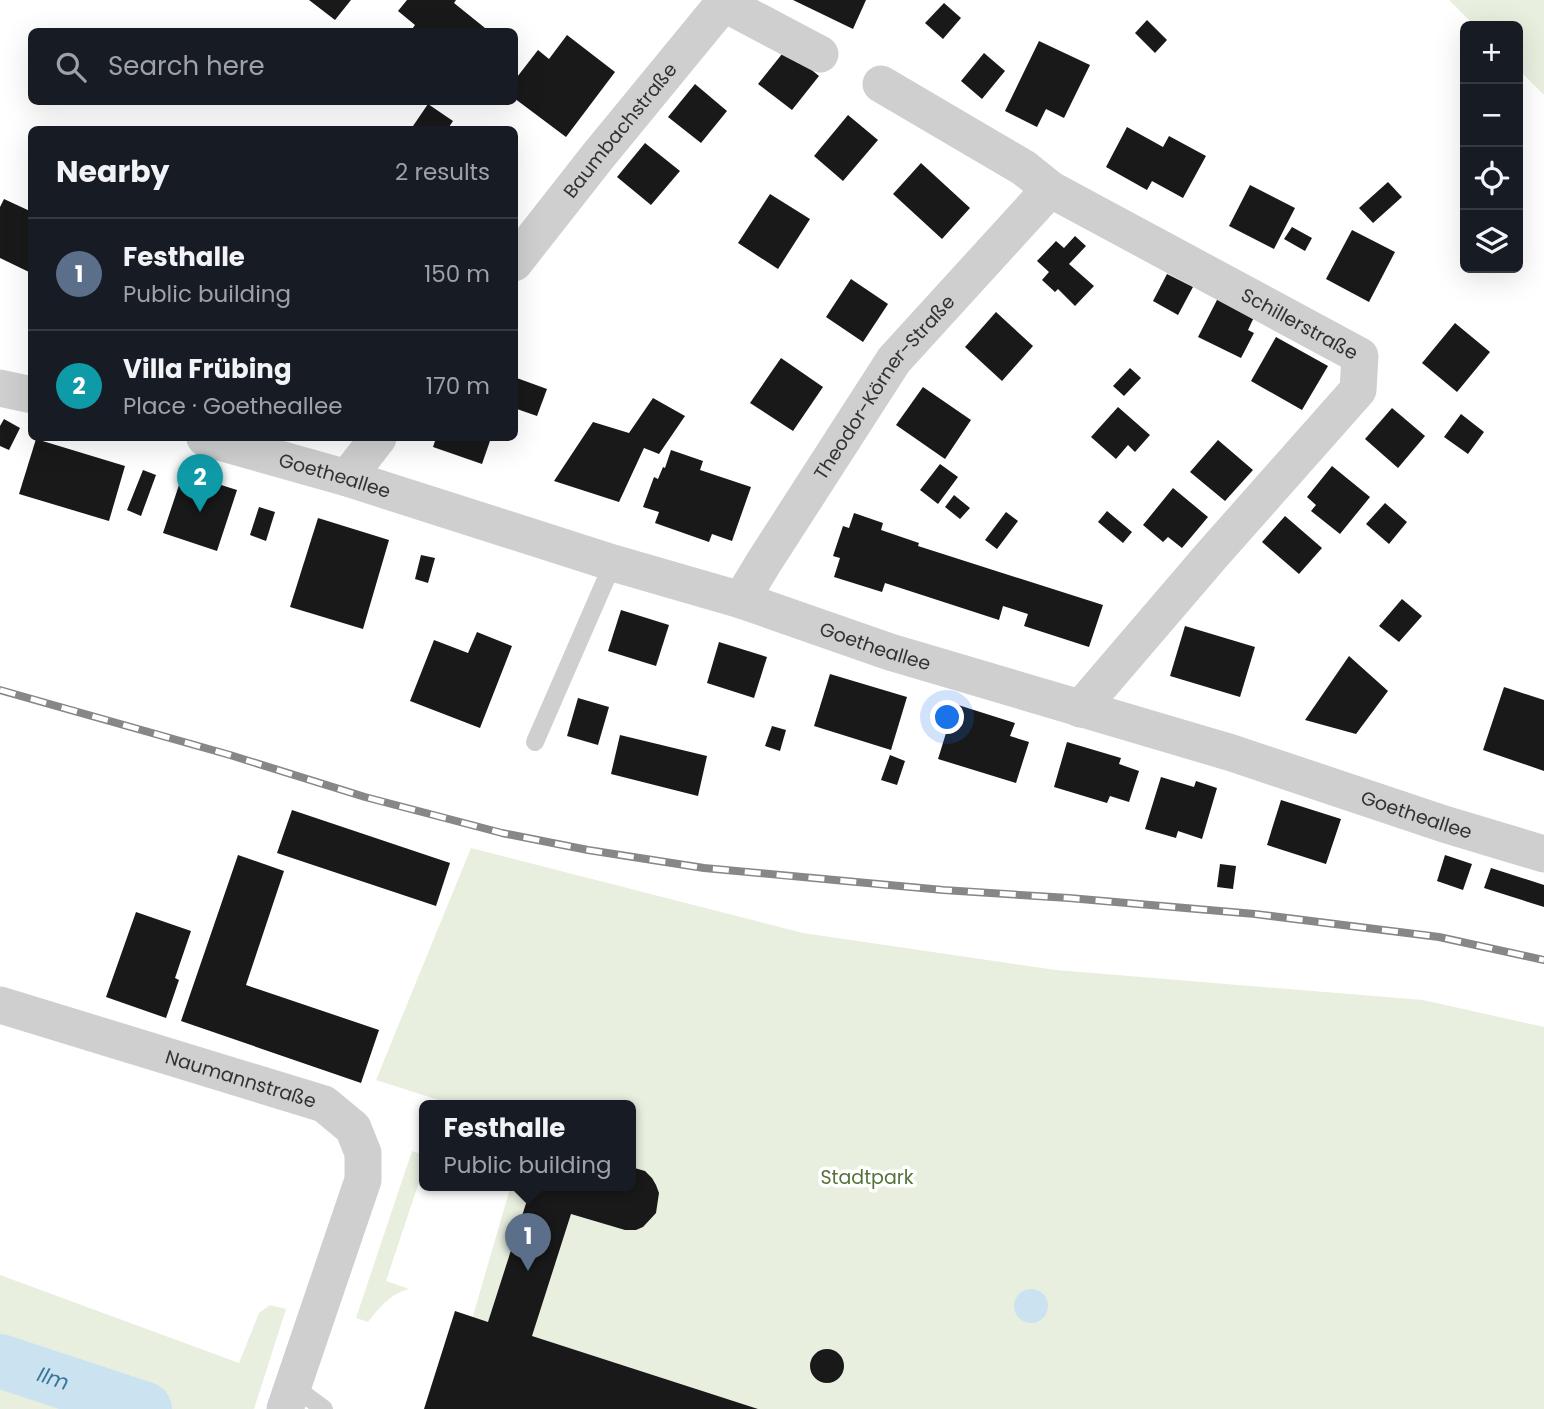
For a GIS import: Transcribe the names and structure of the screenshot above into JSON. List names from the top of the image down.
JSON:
{
  "streets": {
    "street": [
      "Baumbachstraße",
      "Schillerstraße",
      "Theodor-Körner-Straße",
      "Goetheallee",
      "Naumannstraße"
    ]
  },
  "crossings": [
    ["Schillerstraße", "Theodor-Körner-Straße"],
    ["Schillerstraße", "Goetheallee"],
    ["Theodor-Körner-Straße", "Goetheallee"]
  ],
  "water": ["Ilm"],
  "parks": ["Stadtpark"],
  "page": {
    "map_buttons": ["+", "−"],
    "search": "Search here",
    "heading": ["Nearby", "2 results"],
    "list": [
      {
        "mark": "1",
        "name": "Festhalle",
        "note": "Public building",
        "value": "150 m"
      },
      {
        "mark": "2",
        "name": "Villa Frübing",
        "note": "Place · Goetheallee",
        "value": "170 m"
      }
    ],
    "pins": ["2", "1"],
    "popup": ["Festhalle", "Public building"]
  }
}
